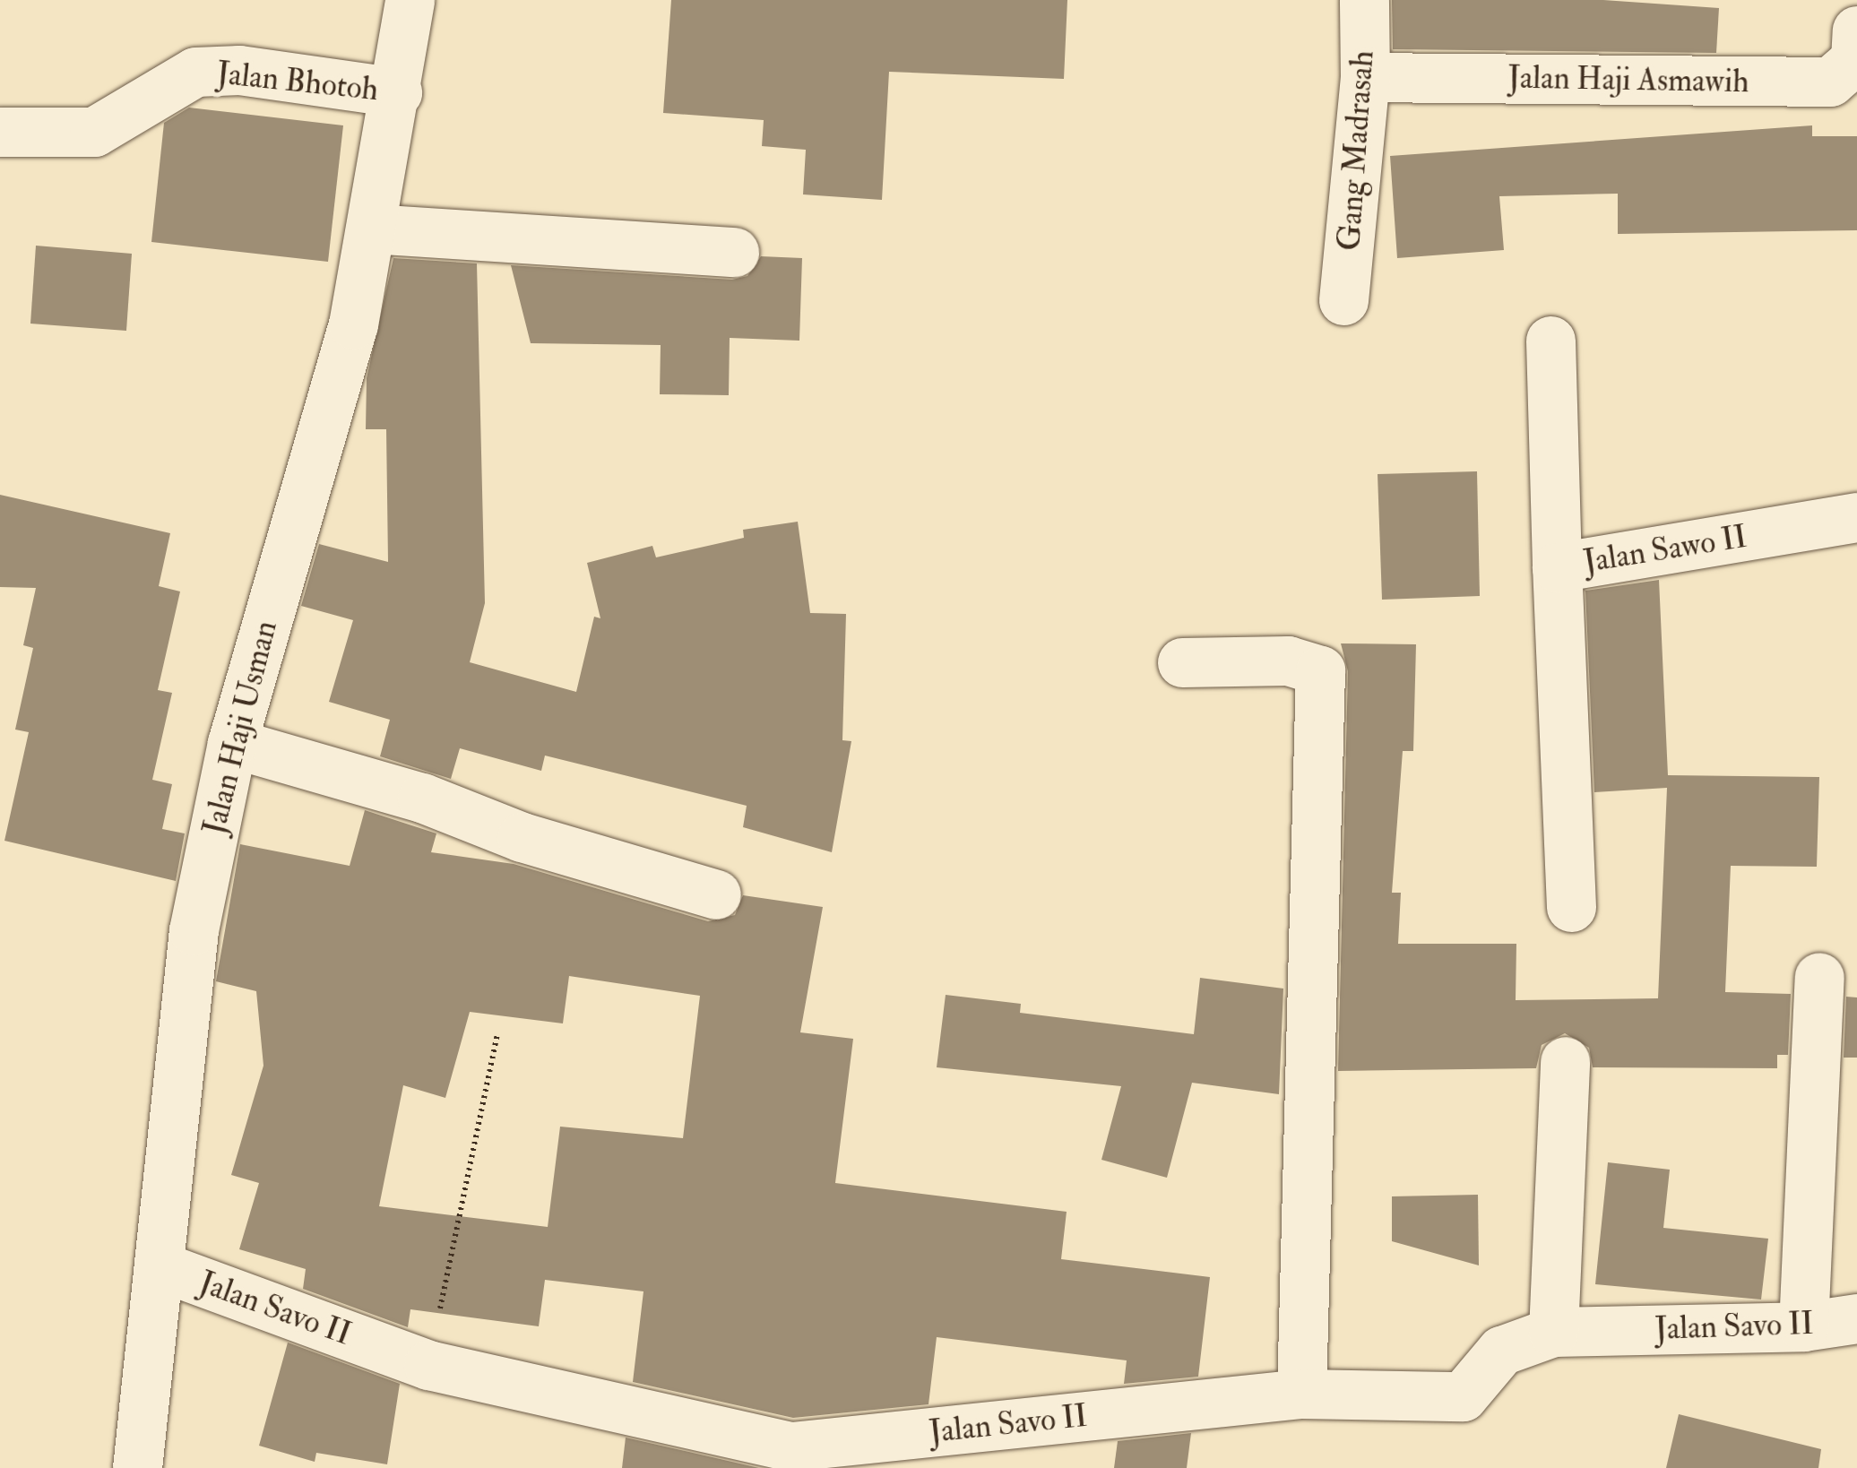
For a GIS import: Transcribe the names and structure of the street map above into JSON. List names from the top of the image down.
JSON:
{
  "streets": {
    "street": [
      "Jalan Haji Asmawih",
      "Jalan Bhotoh",
      "Gang Madrasah",
      "Jalan Sawo II",
      "Jalan Haji Usman",
      "Jalan Savo II"
    ]
  },
  "crossings": [
    ["Jalan Haji Asmawih", "Gang Madrasah"],
    ["Jalan Bhotoh", "Jalan Haji Usman"],
    ["Jalan Haji Usman", "Jalan Savo II"]
  ]
}
